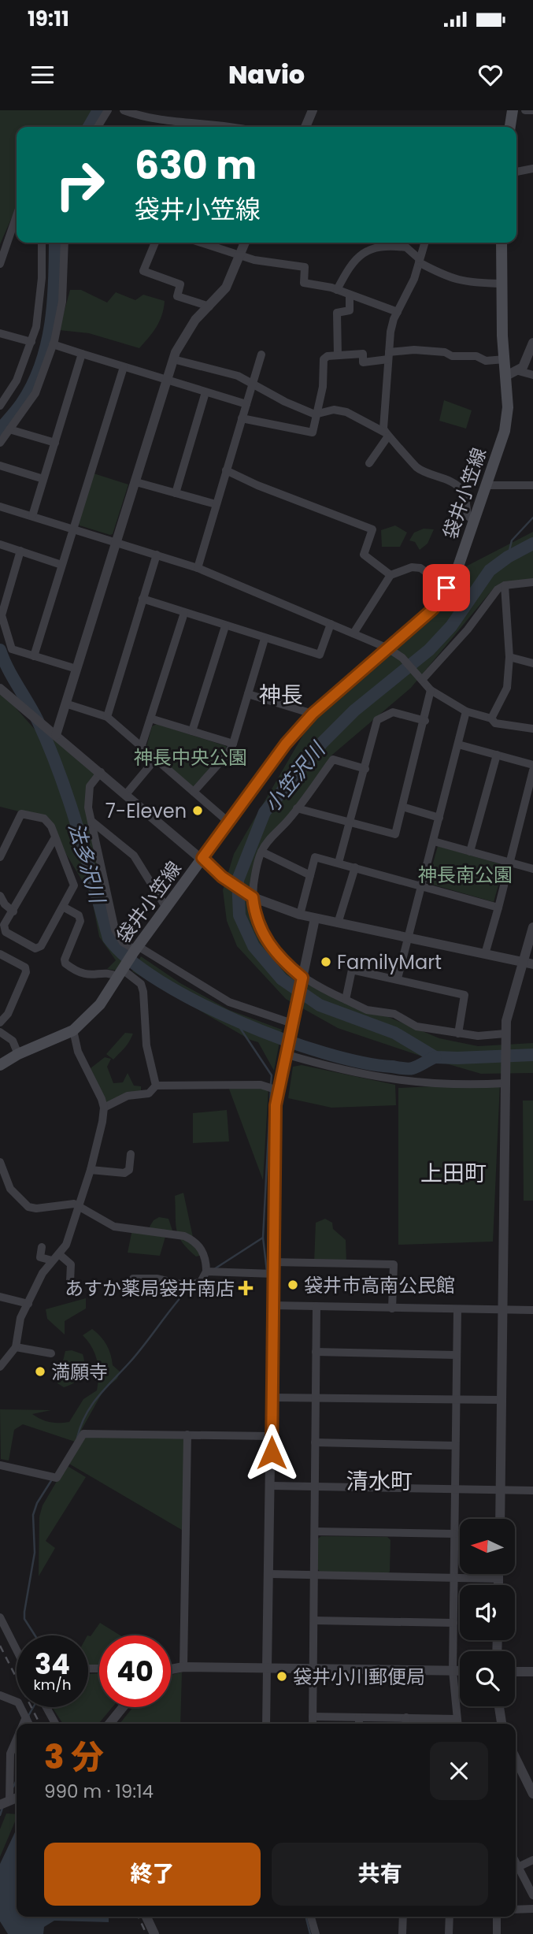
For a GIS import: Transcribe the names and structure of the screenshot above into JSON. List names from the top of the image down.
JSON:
{
  "streets": {
    "main road": ["袋井小笠線"]
  },
  "districts": ["神長", "上田町", "清水町"],
  "water": ["小笠沢川", "法多沢川"],
  "parks": ["神長中央公園", "神長南公園"],
  "places": {
    "other": [
      "7-Eleven",
      "FamilyMart",
      "袋井市高南公民館",
      "満願寺",
      "袋井小川郵便局"
    ],
    "health": ["あすか薬局袋井南店"]
  },
  "north": "left",
  "page": {
    "status": "19:11",
    "header": "Navio",
    "turn": ["630 m", "袋井小笠線"],
    "speed": "34 km/h",
    "limit": "40",
    "heading": ["3 分", "990 m · 19:14"],
    "buttons": ["終了", "共有"]
  }
}
